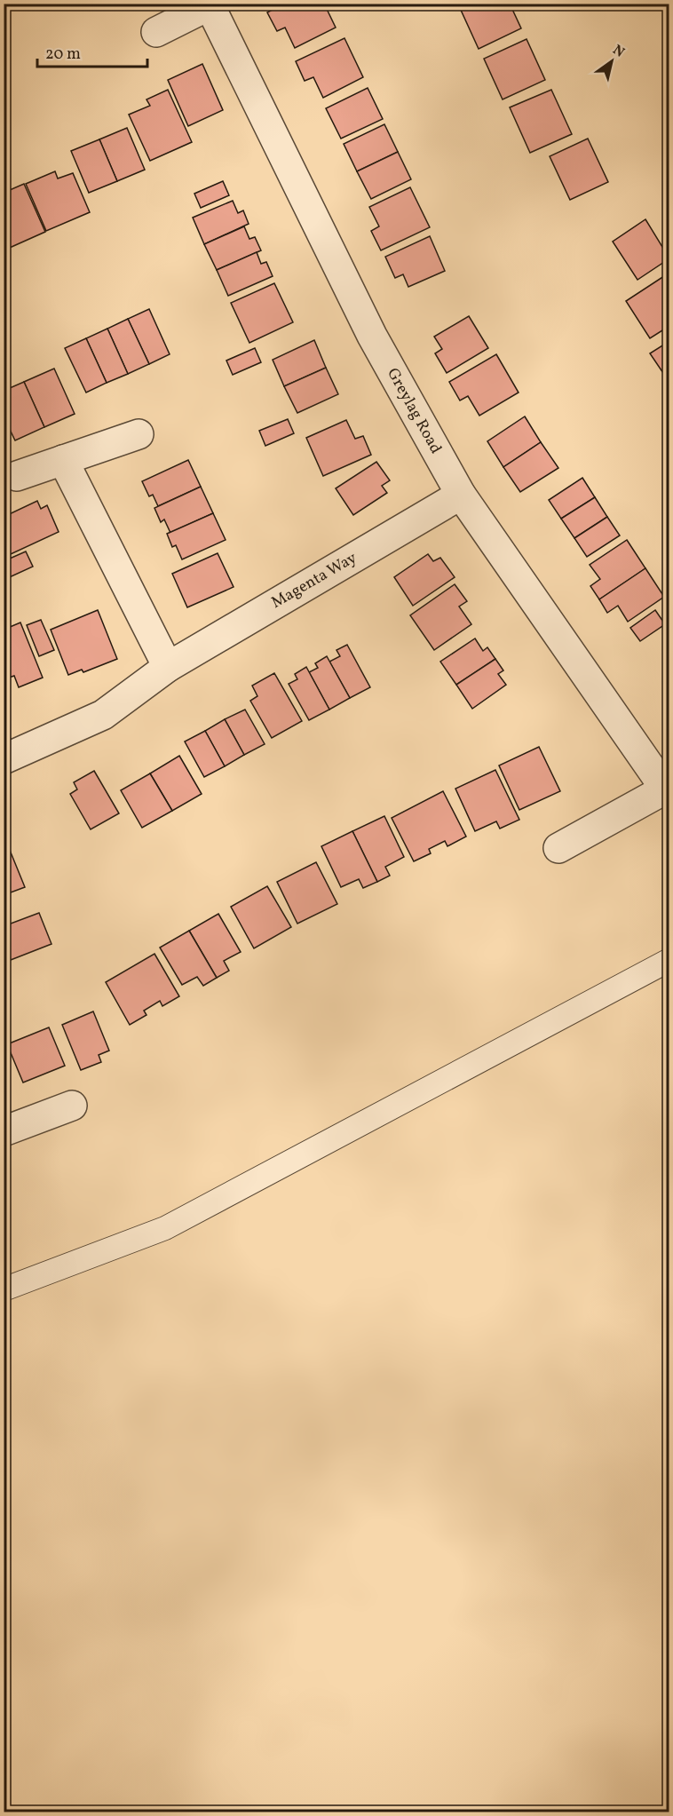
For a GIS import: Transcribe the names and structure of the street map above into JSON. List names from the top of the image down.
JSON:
{
  "streets": {
    "street": ["Greylag Road", "Magenta Way"]
  },
  "crossings": [
    ["Greylag Road", "Magenta Way"]
  ],
  "scale_bar": "20 m",
  "north": "top right"
}
